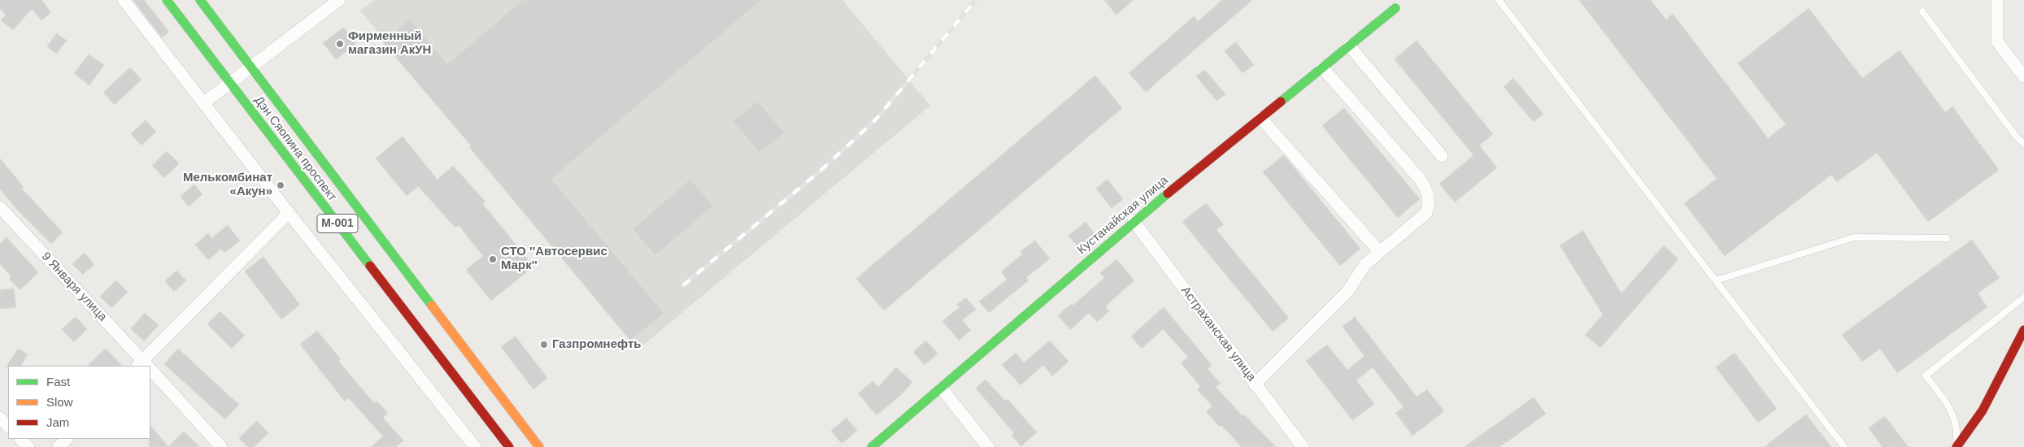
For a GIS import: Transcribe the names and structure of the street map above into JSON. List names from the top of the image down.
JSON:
{
  "streets": {
    "main road": ["Дэн Сяопина проспект", "Кустанайская улица", "M-001"],
    "street": ["9 Января улица", "Астраханская улица"]
  },
  "crossings": [
    ["Кустанайская улица", "Астраханская улица"]
  ],
  "places": [
    "Фирменный магазин АкУН",
    "Мелькомбинат «Акун»",
    "СТО ''Автосервис Марк''",
    "Газпромнефть"
  ],
  "legend": ["Fast", "Slow", "Jam"]
}
